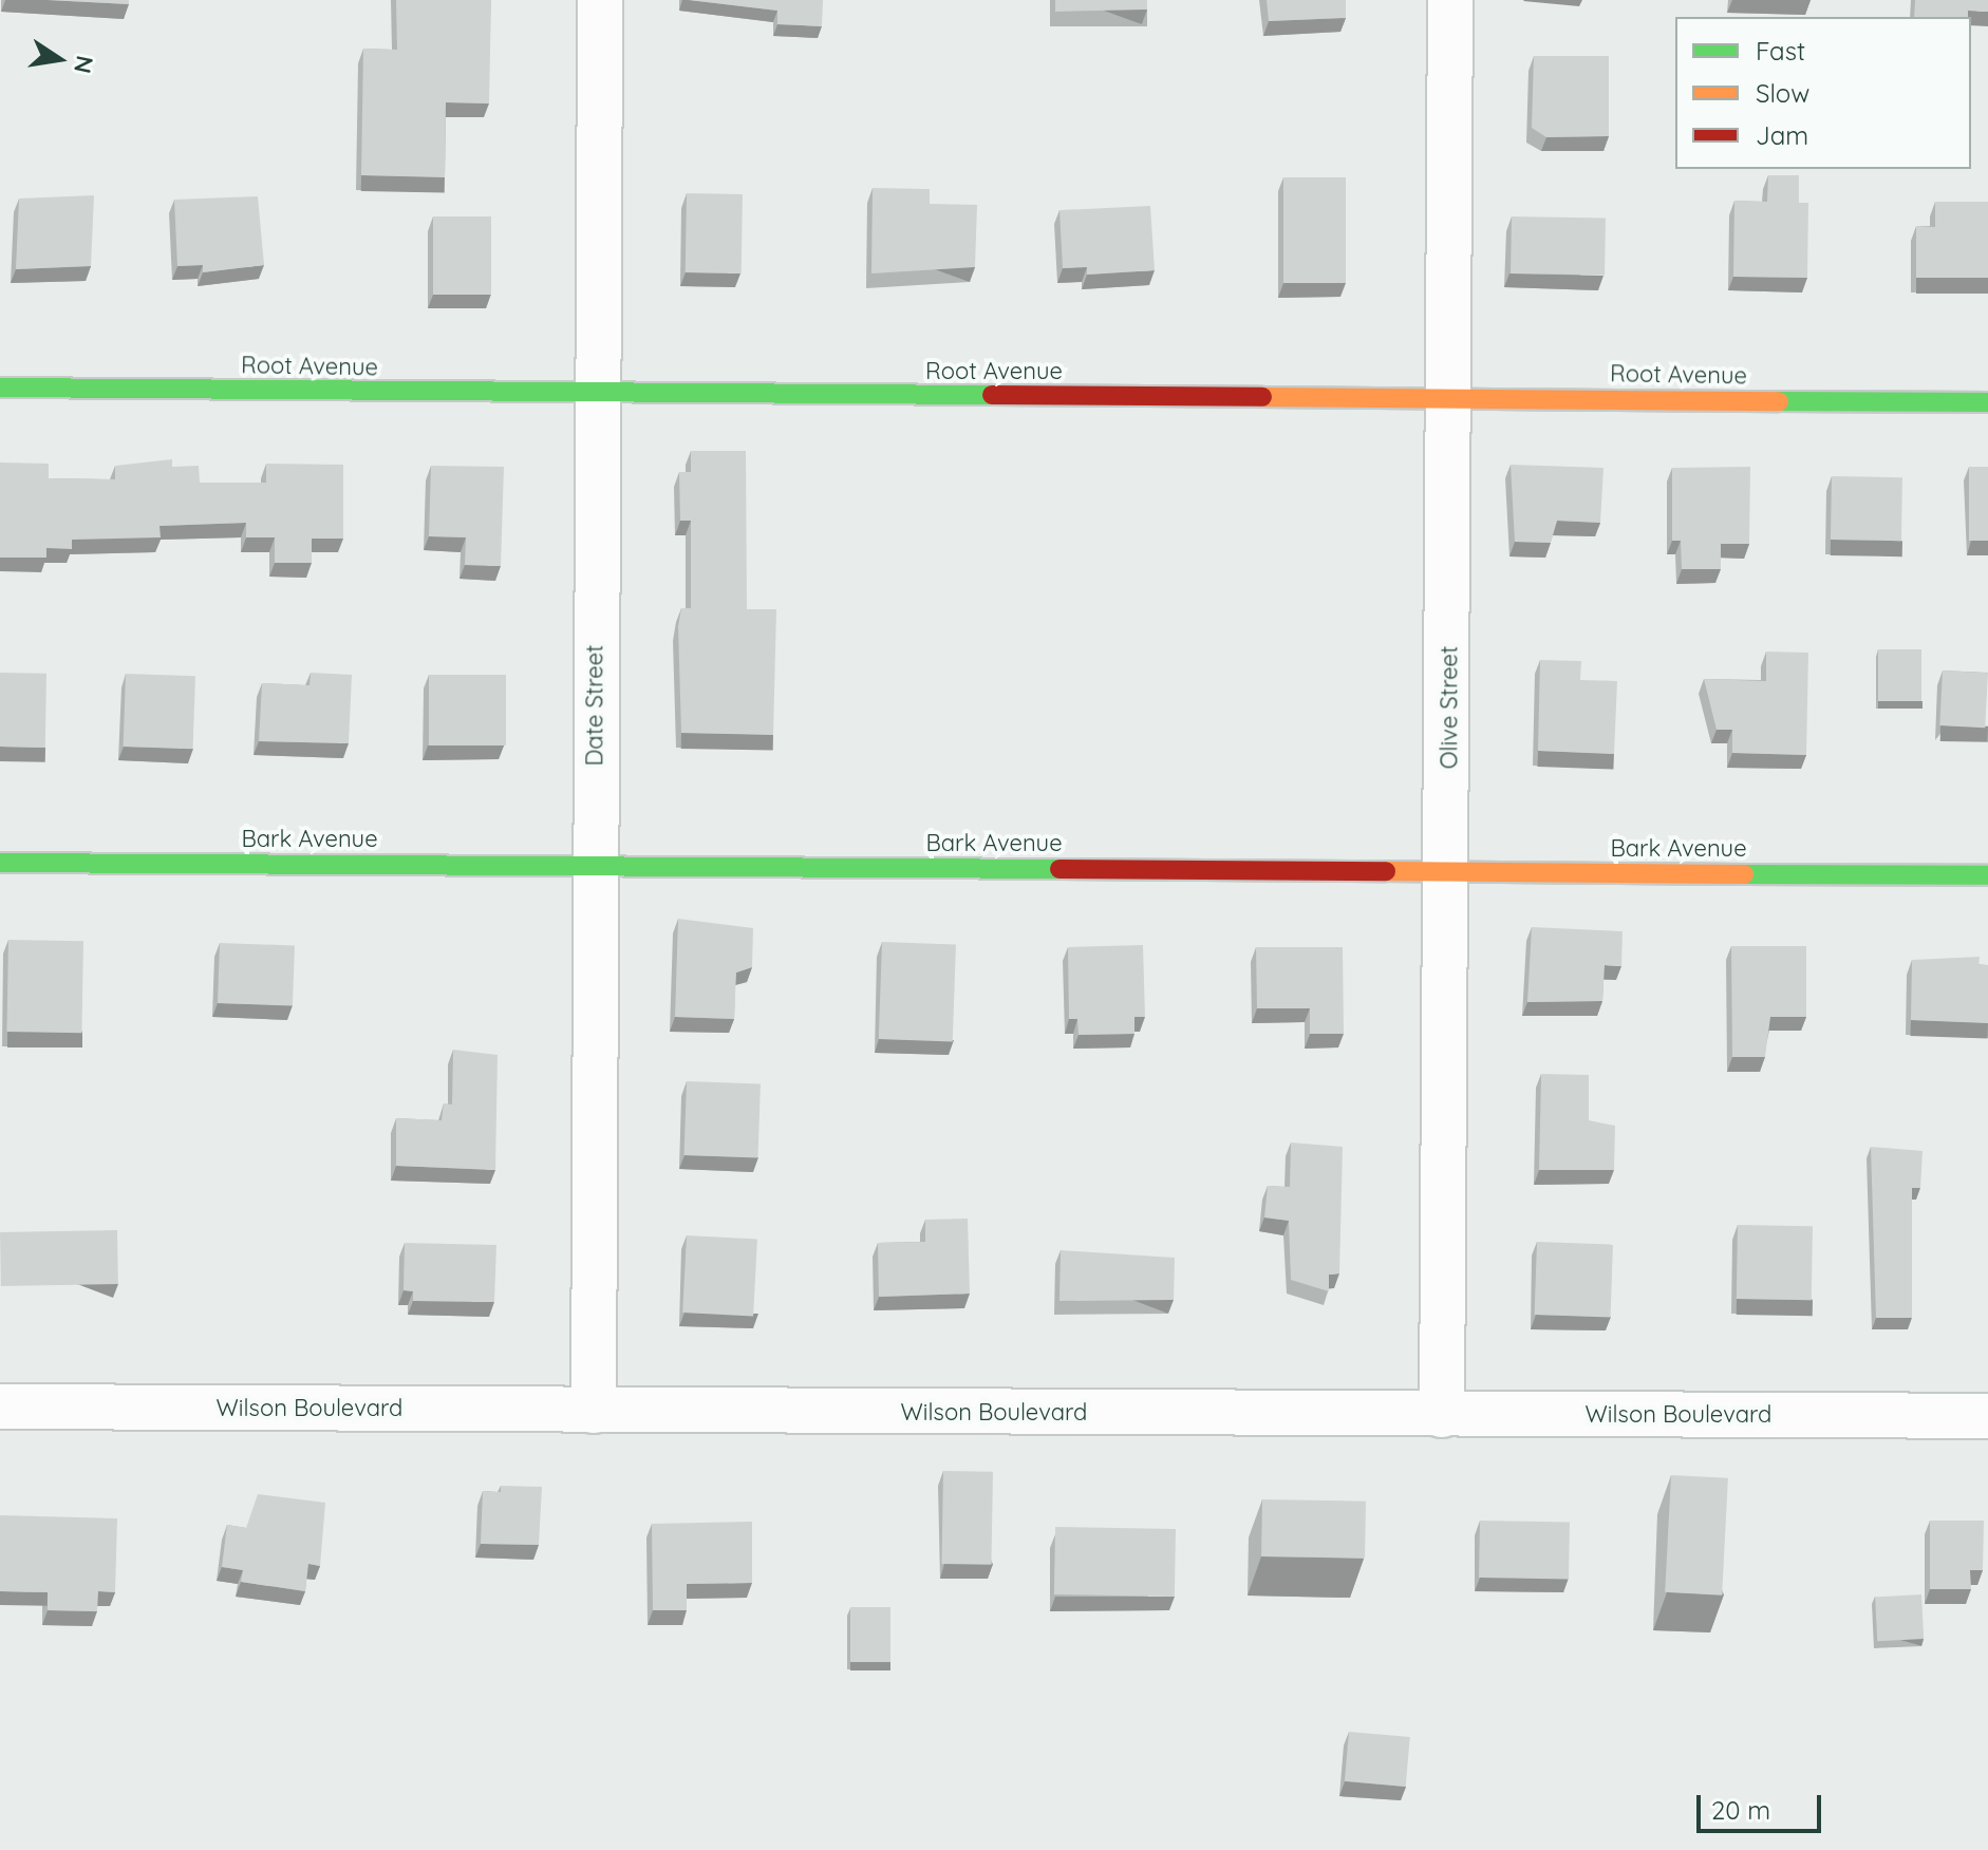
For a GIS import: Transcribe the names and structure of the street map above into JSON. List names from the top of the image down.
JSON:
{
  "streets": {
    "street": [
      "Root Avenue",
      "Date Street",
      "Olive Street",
      "Bark Avenue",
      "Wilson Boulevard"
    ]
  },
  "crossings": [
    ["Root Avenue", "Date Street"],
    ["Root Avenue", "Olive Street"],
    ["Date Street", "Bark Avenue"],
    ["Date Street", "Wilson Boulevard"],
    ["Olive Street", "Bark Avenue"],
    ["Olive Street", "Wilson Boulevard"]
  ],
  "legend": ["Fast", "Slow", "Jam"],
  "scale_bar": "20 m",
  "north": "right"
}
